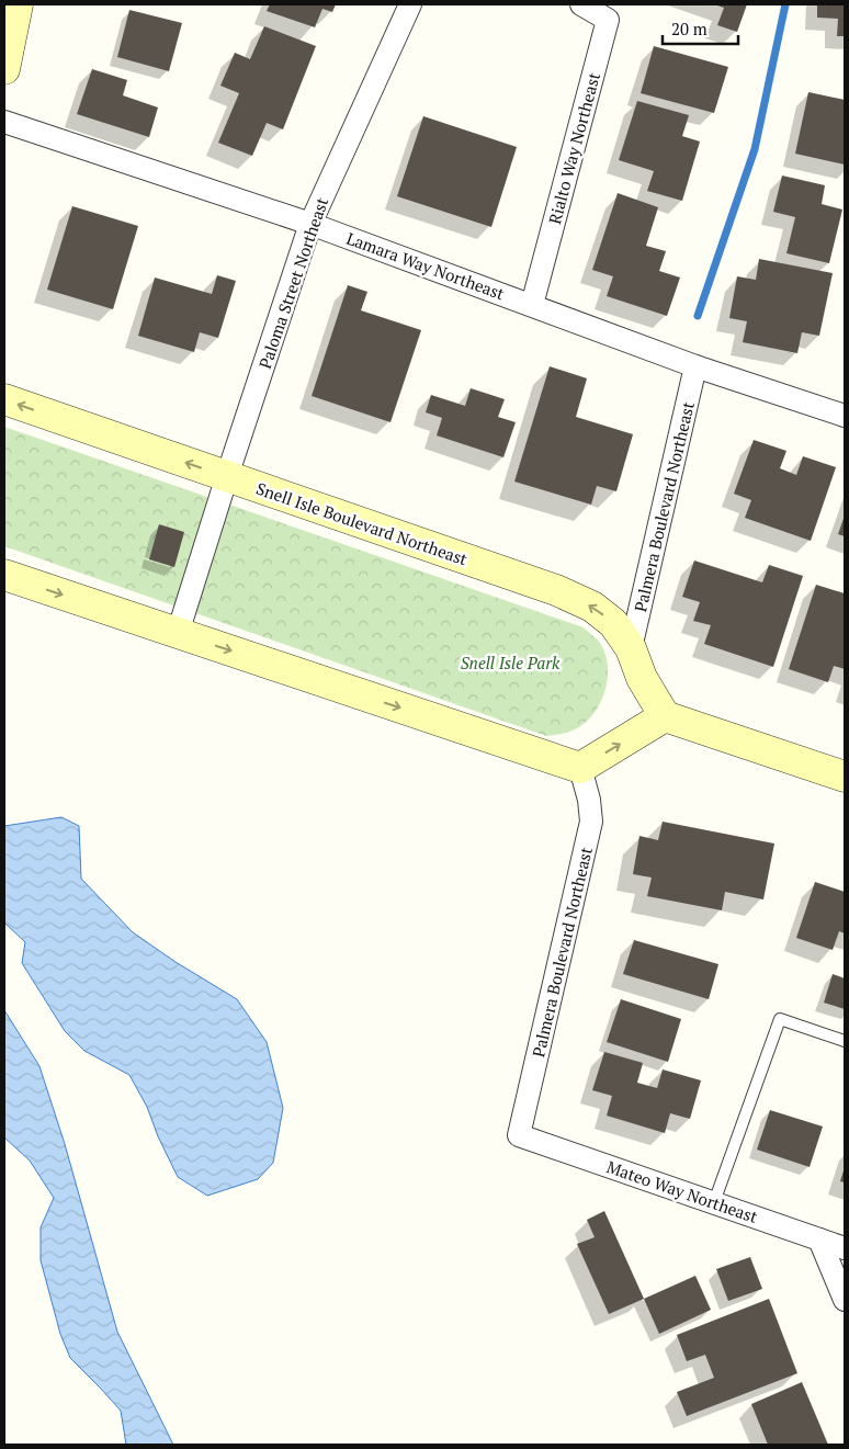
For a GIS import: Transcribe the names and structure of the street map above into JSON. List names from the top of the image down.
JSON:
{
  "streets": {
    "street": [
      "Rialto Way Northeast",
      "Lamara Way Northeast",
      "Paloma Street Northeast",
      "Palmera Boulevard Northeast",
      "Snell Isle Boulevard Northeast",
      "Mateo Way Northeast"
    ]
  },
  "crossings": [
    ["Rialto Way Northeast", "Lamara Way Northeast"],
    ["Lamara Way Northeast", "Paloma Street Northeast"],
    ["Lamara Way Northeast", "Palmera Boulevard Northeast"],
    ["Paloma Street Northeast", "Snell Isle Boulevard Northeast"],
    ["Palmera Boulevard Northeast", "Snell Isle Boulevard Northeast"],
    ["Palmera Boulevard Northeast", "Mateo Way Northeast"]
  ],
  "parks": ["Snell Isle Park"],
  "scale_bar": "20 m"
}
